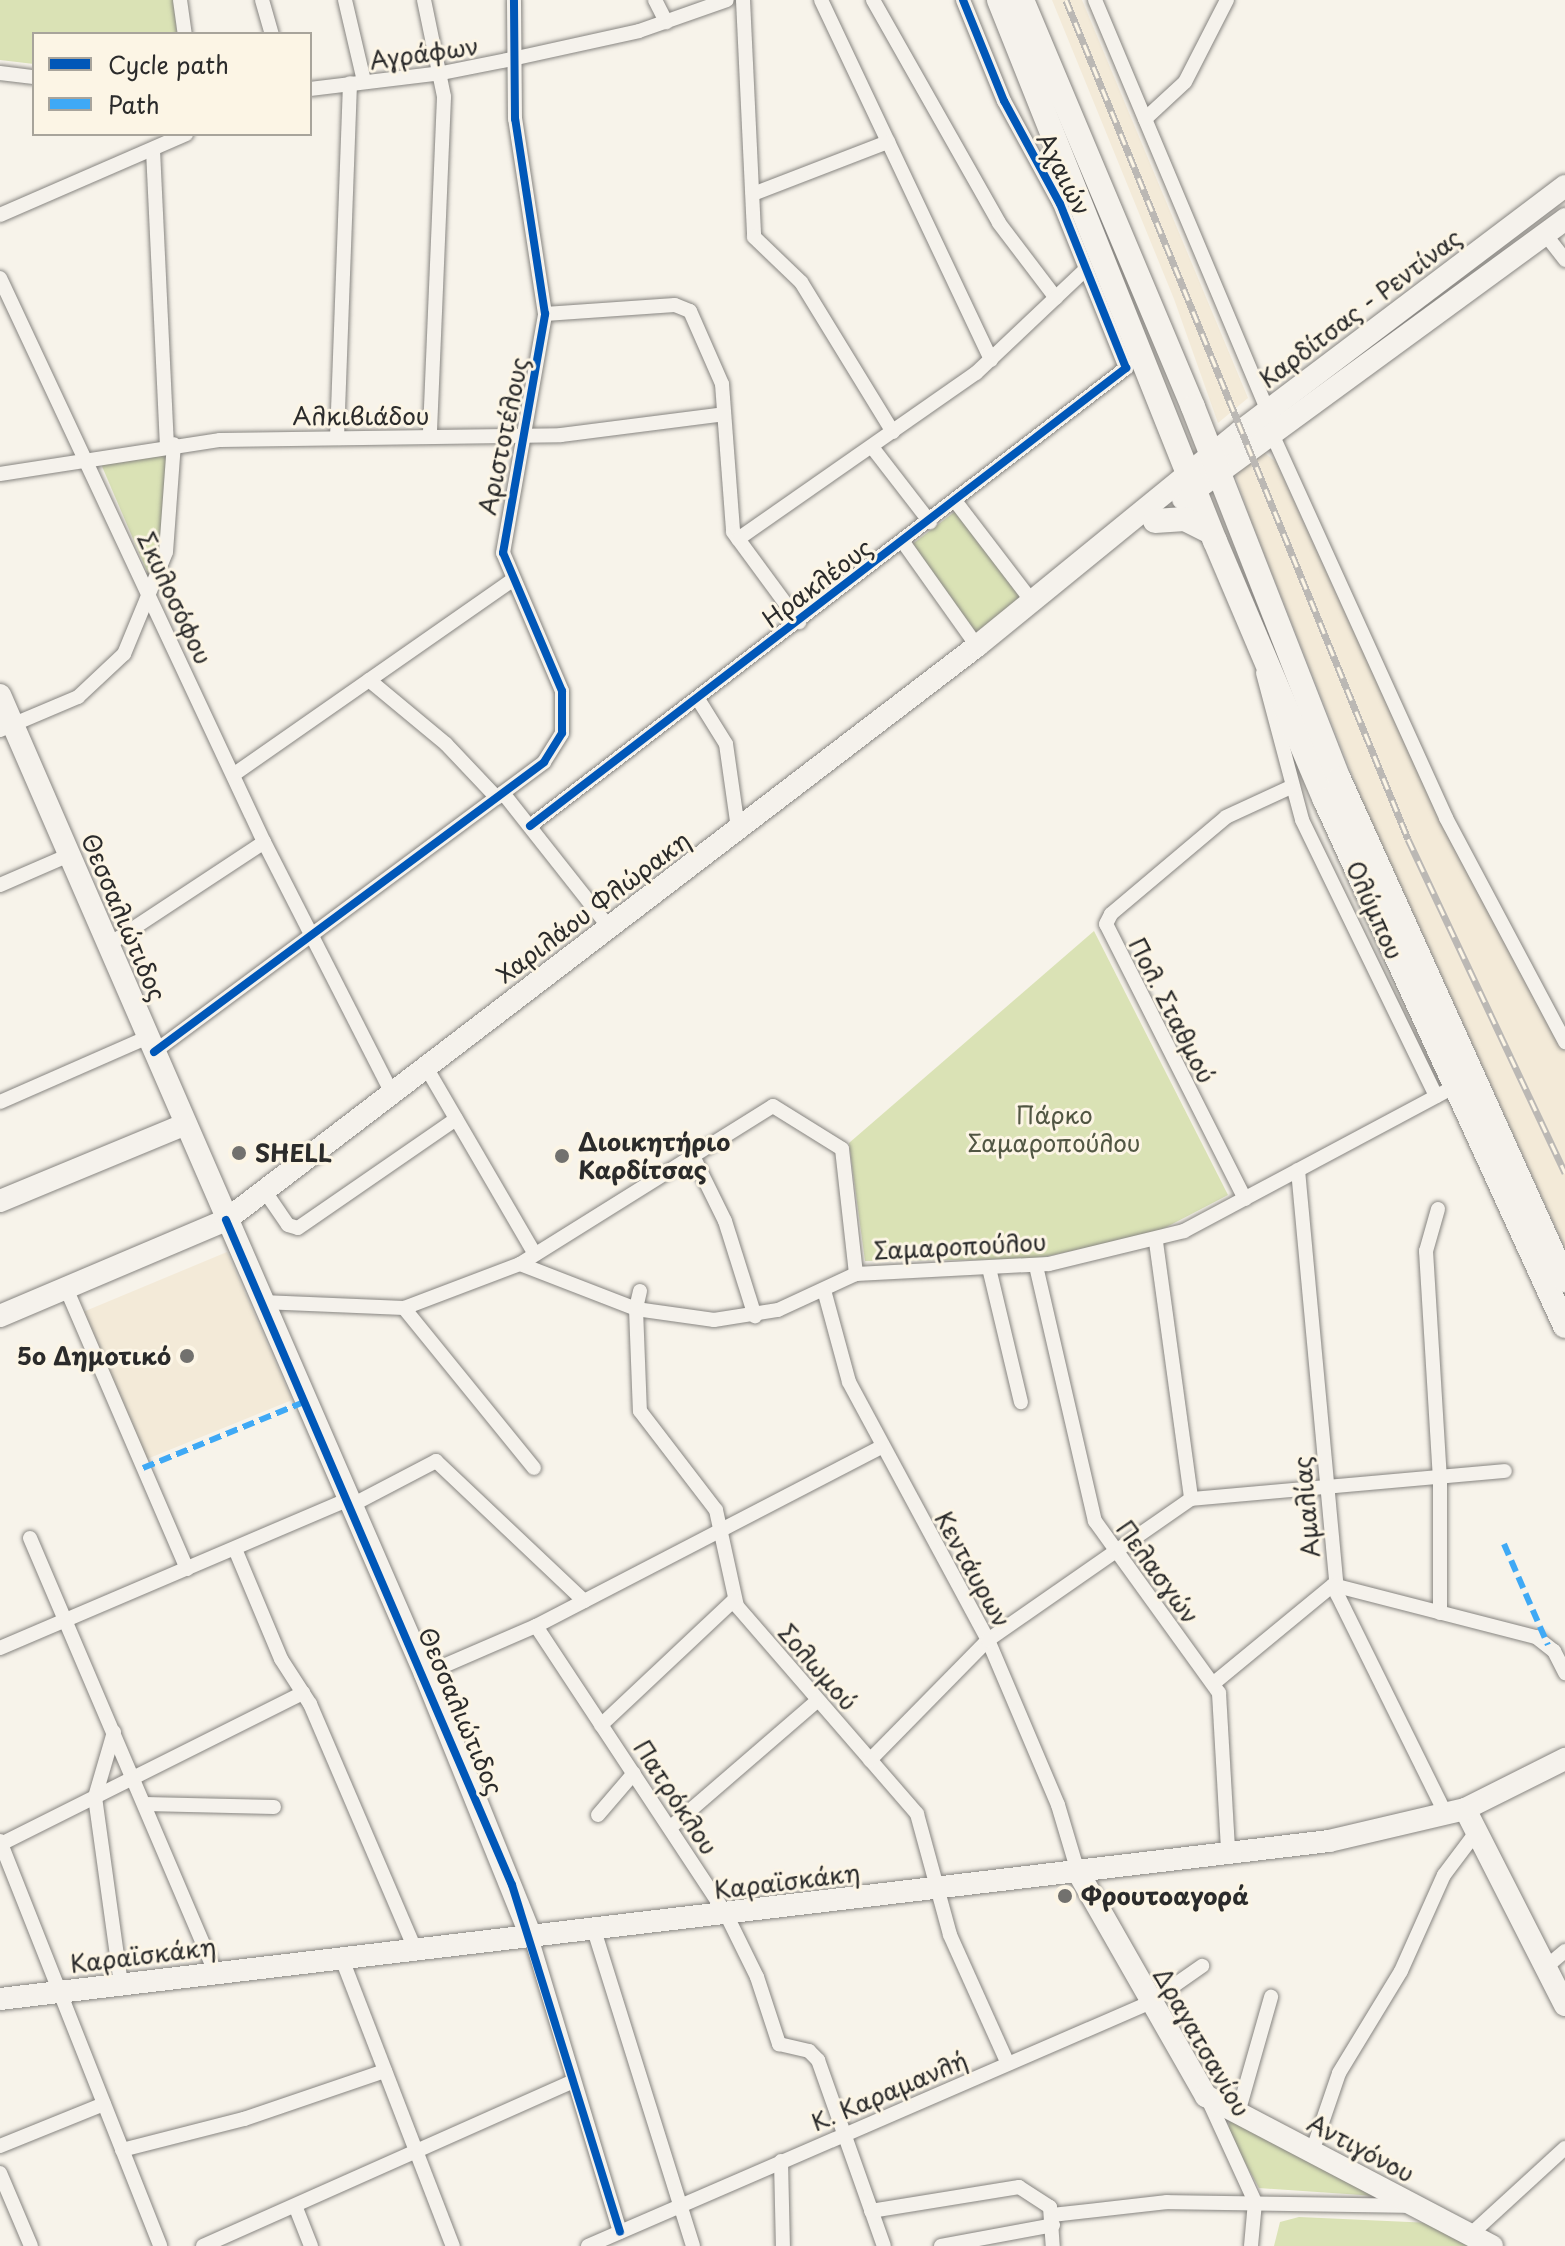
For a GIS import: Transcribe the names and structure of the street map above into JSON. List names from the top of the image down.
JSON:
{
  "streets": {
    "main road": [
      "Καρδίτσας - Ρεντίνας",
      "Χαριλάου Φλώρακη",
      "Ολύμπου",
      "Θεσσαλιώτιδος",
      "Καραϊσκάκη",
      "Δραγατσανίου",
      "Αντιγόνου"
    ],
    "street": [
      "Αγράφων",
      "Αχαιών",
      "Αλκιβιάδου",
      "Αριστοτέλους",
      "Ηρακλέους",
      "Σκυλοσόφου",
      "Πολ. Σταθμού",
      "Σαμαροπούλου",
      "Αμαλίας",
      "Κεντάυρων",
      "Πελασγών",
      "Σολωμού",
      "Πατρόκλου",
      "Κ. Καραμανλή"
    ]
  },
  "crossings": [
    ["Αγράφων", "Αριστοτέλους"],
    ["Αχαιών", "Ηρακλέους"],
    ["Καρδίτσας - Ρεντίνας", "Χαριλάου Φλώρακη"],
    ["Καρδίτσας - Ρεντίνας", "Ολύμπου"],
    ["Αλκιβιάδου", "Αριστοτέλους"],
    ["Αλκιβιάδου", "Σκυλοσόφου"],
    ["Αριστοτέλους", "Σκυλοσόφου"],
    ["Αριστοτέλους", "Θεσσαλιώτιδος"],
    ["Σκυλοσόφου", "Χαριλάου Φλώρακη"],
    ["Χαριλάου Φλώρακη", "Ολύμπου"],
    ["Χαριλάου Φλώρακη", "Θεσσαλιώτιδος"],
    ["Ολύμπου", "Σαμαροπούλου"],
    ["Θεσσαλιώτιδος", "Καραϊσκάκη"],
    ["Θεσσαλιώτιδος", "Κ. Καραμανλή"],
    ["Πολ. Σταθμού", "Σαμαροπούλου"],
    ["Σαμαροπούλου", "Αμαλίας"],
    ["Σαμαροπούλου", "Κεντάυρων"],
    ["Σαμαροπούλου", "Πελασγών"],
    ["Αμαλίας", "Καραϊσκάκη"],
    ["Κεντάυρων", "Καραϊσκάκη"],
    ["Κεντάυρων", "Δραγατσανίου"],
    ["Πελασγών", "Καραϊσκάκη"],
    ["Σολωμού", "Καραϊσκάκη"],
    ["Σολωμού", "Κ. Καραμανλή"],
    ["Πατρόκλου", "Καραϊσκάκη"],
    ["Πατρόκλου", "Κ. Καραμανλή"],
    ["Καραϊσκάκη", "Δραγατσανίου"],
    ["Δραγατσανίου", "Κ. Καραμανλή"],
    ["Δραγατσανίου", "Αντιγόνου"]
  ],
  "parks": ["Πάρκο Σαμαροπούλου"],
  "places": [
    "SHELL",
    "Διοικητήριο Καρδίτσας",
    "5ο Δημοτικό",
    "Φρουτοαγορά"
  ],
  "legend": ["Cycle path", "Path"]
}
